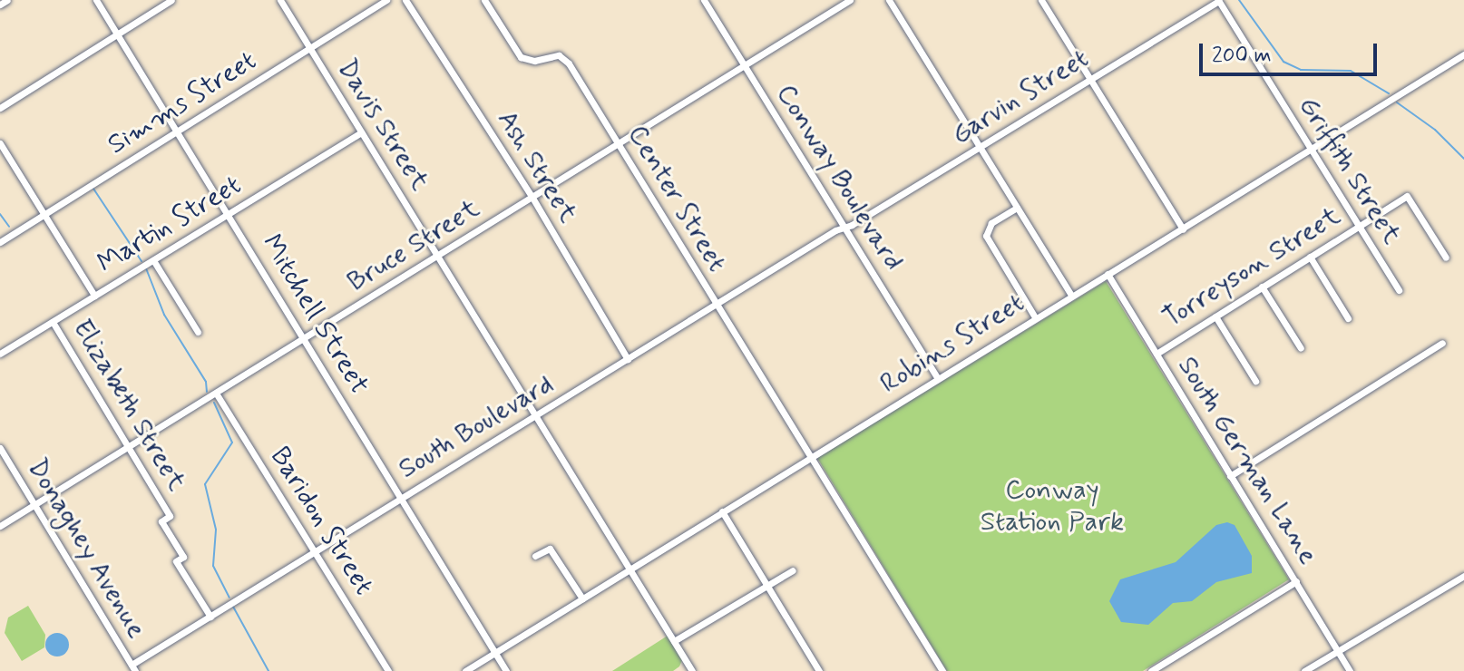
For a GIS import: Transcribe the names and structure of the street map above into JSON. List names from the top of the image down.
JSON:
{
  "streets": {
    "street": [
      "Garvin Street",
      "Simms Street",
      "Davis Street",
      "Ash Street",
      "Griffith Street",
      "Conway Boulevard",
      "Center Street",
      "Martin Street",
      "Bruce Street",
      "Torreyson Street",
      "Mitchell Street",
      "Robins Street",
      "Elizabeth Street",
      "South Boulevard",
      "South German Lane",
      "Baridon Street",
      "Donaghey Avenue"
    ]
  },
  "crossings": [
    ["Garvin Street", "Griffith Street"],
    ["Garvin Street", "Conway Boulevard"],
    ["Garvin Street", "South Boulevard"],
    ["Simms Street", "Davis Street"],
    ["Simms Street", "Mitchell Street"],
    ["Davis Street", "Martin Street"],
    ["Davis Street", "Bruce Street"],
    ["Davis Street", "Robins Street"],
    ["Davis Street", "South Boulevard"],
    ["Ash Street", "Bruce Street"],
    ["Ash Street", "South Boulevard"],
    ["Griffith Street", "Torreyson Street"],
    ["Griffith Street", "Robins Street"],
    ["Conway Boulevard", "Bruce Street"],
    ["Conway Boulevard", "Robins Street"],
    ["Conway Boulevard", "South Boulevard"],
    ["Center Street", "Bruce Street"],
    ["Center Street", "Robins Street"],
    ["Center Street", "South Boulevard"],
    ["Martin Street", "Mitchell Street"],
    ["Martin Street", "Elizabeth Street"],
    ["Bruce Street", "Mitchell Street"],
    ["Bruce Street", "Elizabeth Street"],
    ["Bruce Street", "Baridon Street"],
    ["Bruce Street", "Donaghey Avenue"],
    ["Torreyson Street", "South German Lane"],
    ["Mitchell Street", "Robins Street"],
    ["Mitchell Street", "South Boulevard"],
    ["Robins Street", "South German Lane"],
    ["Elizabeth Street", "South Boulevard"],
    ["South Boulevard", "Baridon Street"],
    ["South Boulevard", "Donaghey Avenue"]
  ],
  "parks": ["Conway Station Park"],
  "scale_bar": "200 m"
}
